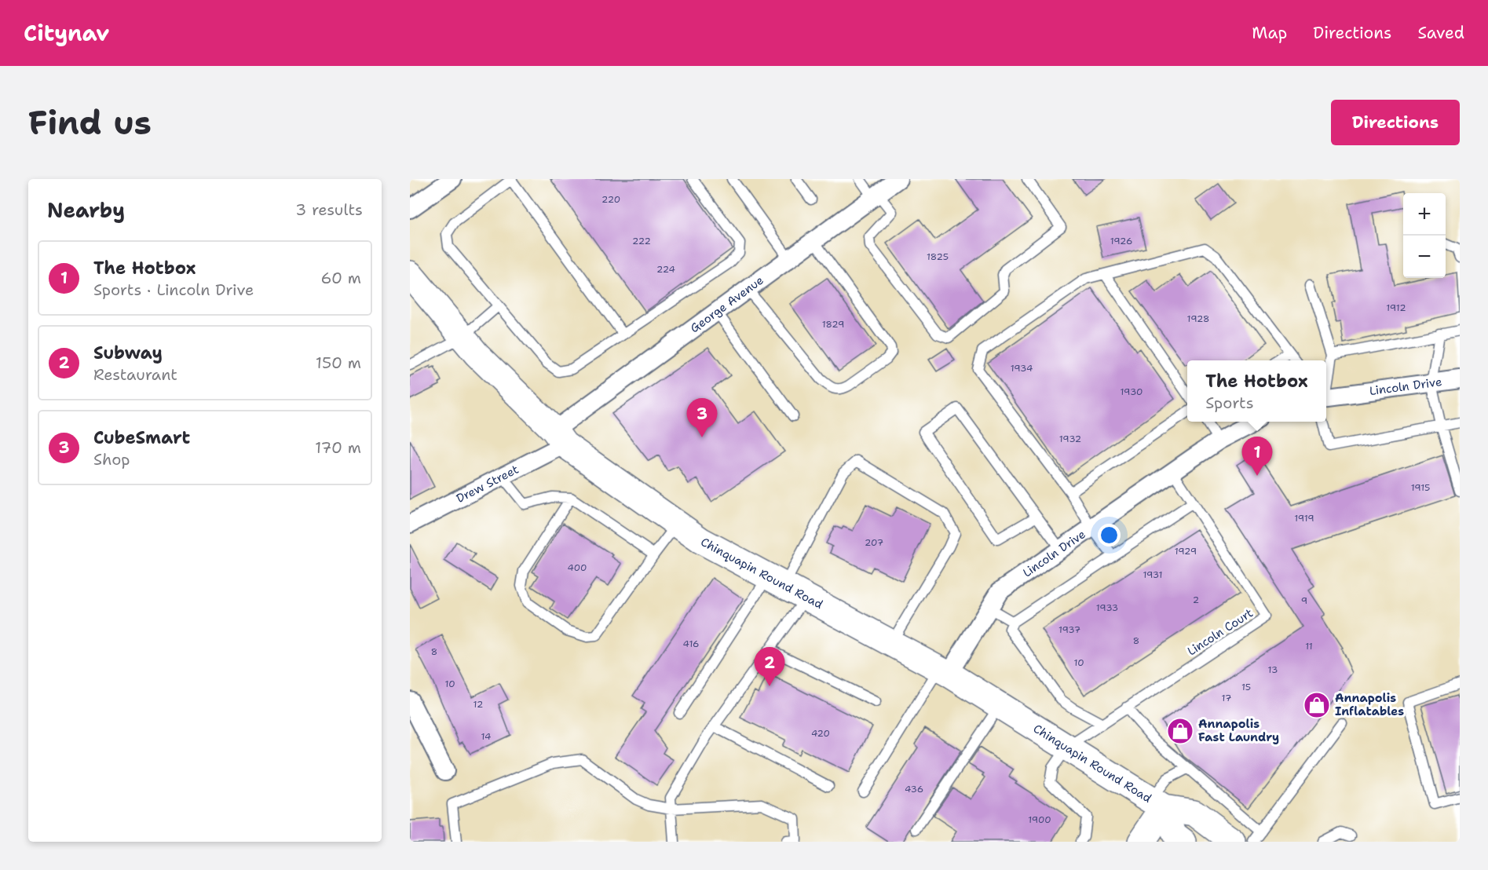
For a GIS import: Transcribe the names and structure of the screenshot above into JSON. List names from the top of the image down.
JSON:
{
  "streets": {
    "main road": ["Chinquapin Round Road"],
    "street": ["George Avenue", "Lincoln Drive", "Drew Street"],
    "lane": ["Lincoln Court"]
  },
  "crossings": [
    ["George Avenue", "Drew Street"],
    ["George Avenue", "Chinquapin Round Road"],
    ["Lincoln Drive", "Chinquapin Round Road"],
    ["Lincoln Drive", "Lincoln Court"],
    ["Drew Street", "Chinquapin Round Road"],
    ["Chinquapin Round Road", "Lincoln Court"]
  ],
  "places": {
    "shop": ["Annapolis Inflatables", "Annapolis Fast Laundry"]
  },
  "house_numbers": [
    "220",
    "222",
    "1926",
    "1825",
    "224",
    "1912",
    "1928",
    "1829",
    "1934",
    "1930",
    "1932",
    "1915",
    "1919",
    "207",
    "1929",
    "400",
    "1931",
    "2",
    "9",
    "1933",
    "1937",
    "8",
    "416",
    "11",
    "8",
    "10",
    "13",
    "10",
    "15",
    "17",
    "12",
    "420",
    "14",
    "436",
    "1900"
  ],
  "page": {
    "header": "Citynav",
    "nav": ["Map", "Directions", "Saved"],
    "buttons": "Directions",
    "title": "Find us",
    "heading": ["Nearby", "3 results"],
    "map_buttons": ["+", "−"],
    "list": [
      {
        "mark": "1",
        "name": "The Hotbox",
        "note": "Sports · Lincoln Drive",
        "value": "60 m"
      },
      {
        "mark": "2",
        "name": "Subway",
        "note": "Restaurant",
        "value": "150 m"
      },
      {
        "mark": "3",
        "name": "CubeSmart",
        "note": "Shop",
        "value": "170 m"
      }
    ],
    "popup": ["The Hotbox", "Sports"],
    "pins": ["3", "1", "2"]
  }
}
